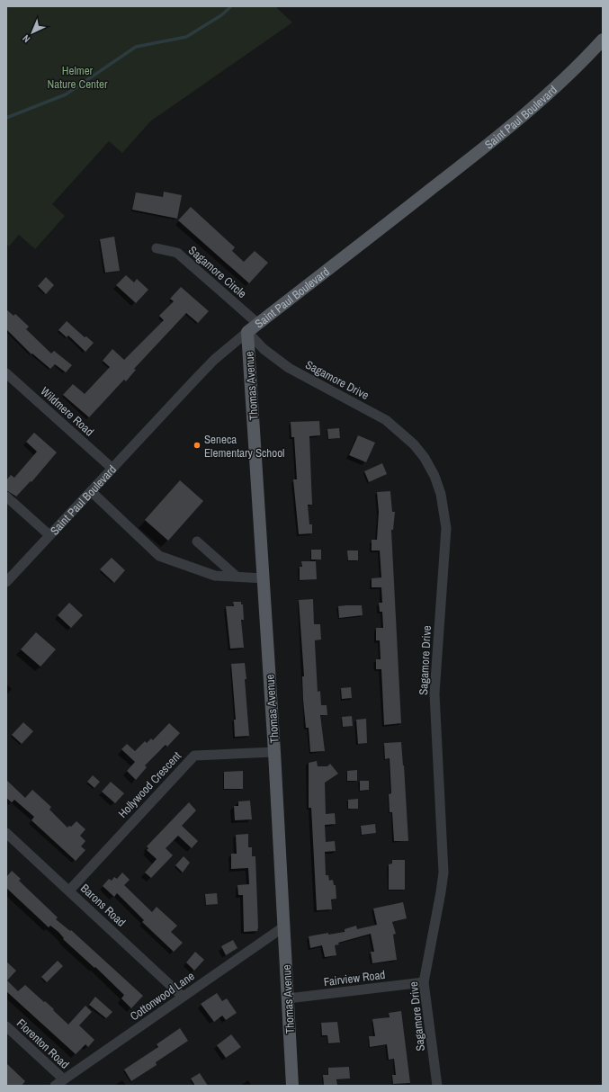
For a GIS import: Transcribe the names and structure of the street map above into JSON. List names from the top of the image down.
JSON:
{
  "streets": {
    "main road": ["Saint Paul Boulevard", "Thomas Avenue"],
    "street": [
      "Sagamore Circle",
      "Sagamore Drive",
      "Wildmere Road",
      "Hollywood Crescent",
      "Barons Road",
      "Fairview Road",
      "Cottonwood Lane",
      "Florenton Road"
    ]
  },
  "crossings": [
    ["Saint Paul Boulevard", "Sagamore Circle"],
    ["Saint Paul Boulevard", "Sagamore Drive"],
    ["Saint Paul Boulevard", "Thomas Avenue"],
    ["Saint Paul Boulevard", "Wildmere Road"],
    ["Sagamore Drive", "Thomas Avenue"],
    ["Sagamore Drive", "Fairview Road"],
    ["Thomas Avenue", "Hollywood Crescent"],
    ["Thomas Avenue", "Fairview Road"],
    ["Thomas Avenue", "Cottonwood Lane"],
    ["Hollywood Crescent", "Barons Road"],
    ["Barons Road", "Cottonwood Lane"],
    ["Cottonwood Lane", "Florenton Road"]
  ],
  "parks": ["Helmer Nature Center"],
  "places": ["Seneca Elementary School"],
  "north": "bottom left"
}
